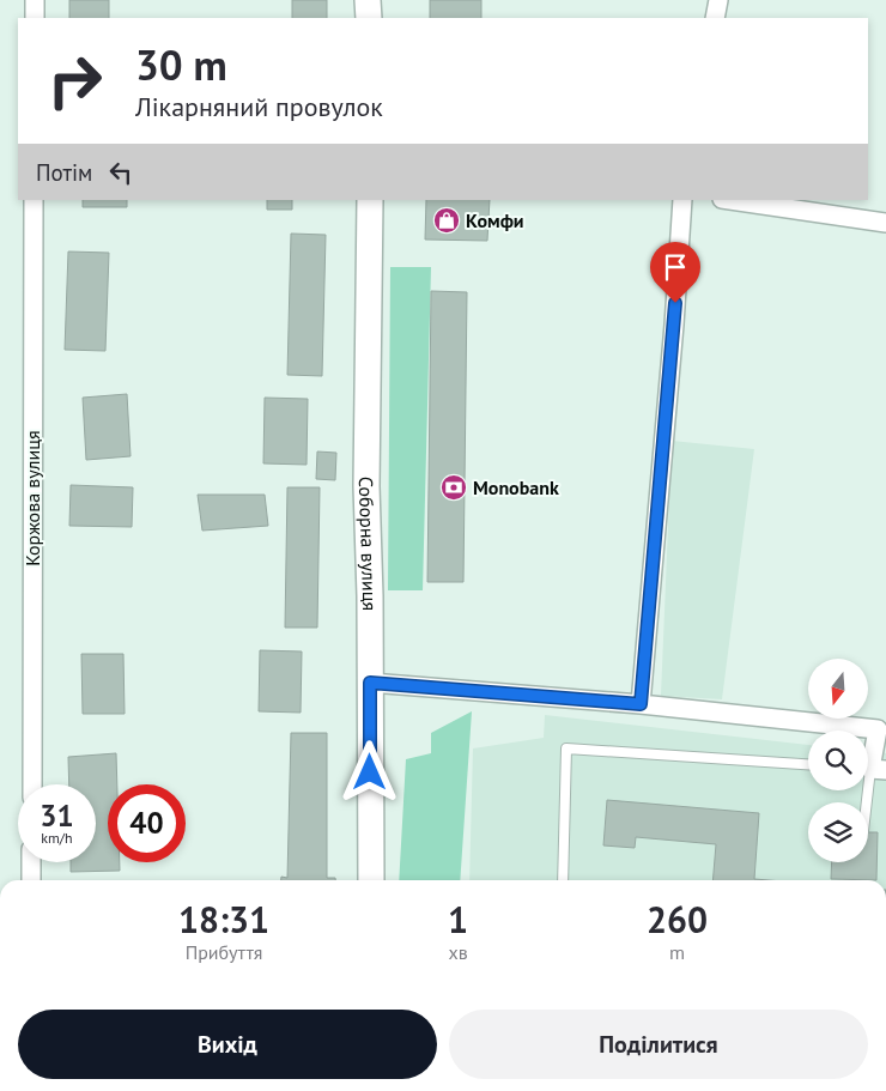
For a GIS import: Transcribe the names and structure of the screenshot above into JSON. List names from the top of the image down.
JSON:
{
  "streets": {
    "street": ["Коржова вулиця", "Соборна вулиця"]
  },
  "places": {
    "shop": ["Комфи"],
    "bank": ["Monobank"]
  },
  "north": "bottom",
  "page": {
    "turn": ["30 m", "Лікарняний провулок"],
    "then": "Потім",
    "speed": "31 km/h",
    "limit": "40",
    "eta": [
      "18:31",
      "Прибуття",
      "1",
      "хв",
      "260",
      "m"
    ],
    "buttons": ["Вихід", "Поділитися"]
  }
}
